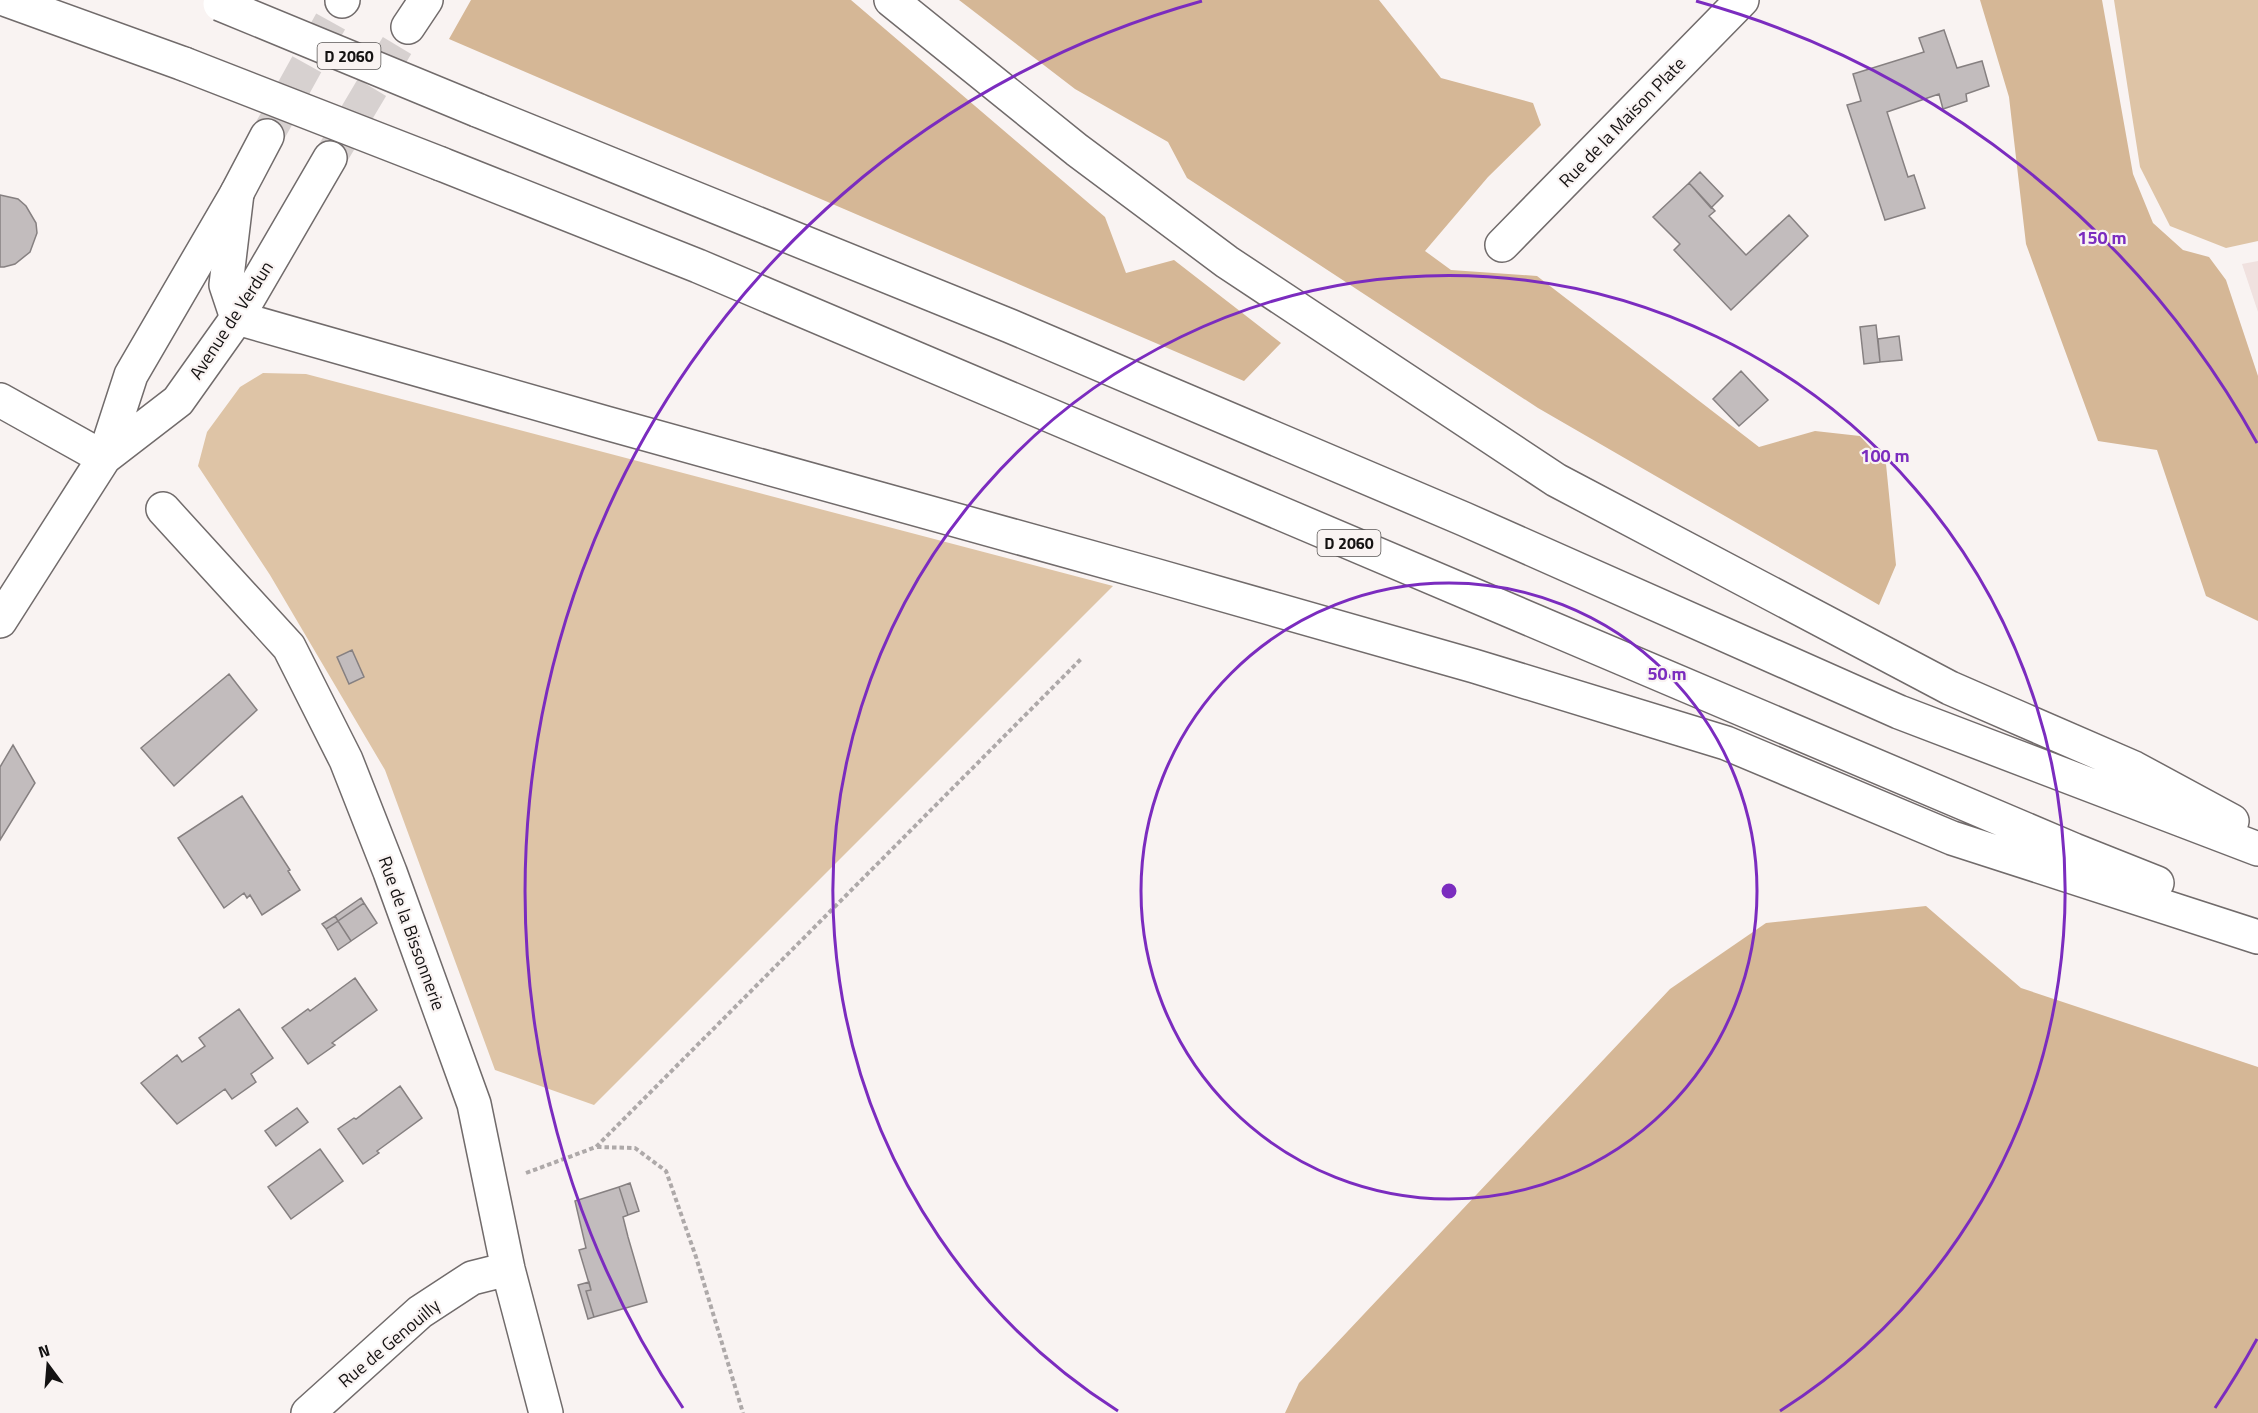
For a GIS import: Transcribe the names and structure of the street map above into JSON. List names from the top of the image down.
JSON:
{
  "streets": {
    "main road": [
      "D 2060",
      "Rue de la Maison Plate",
      "Avenue de Verdun",
      "Rue de la Bissonnerie",
      "Rue de Genouilly"
    ]
  },
  "crossings": [
    ["Rue de la Bissonnerie", "Rue de Genouilly"]
  ],
  "north": "top",
  "rings": ["150 m", "100 m", "50 m"]
}
